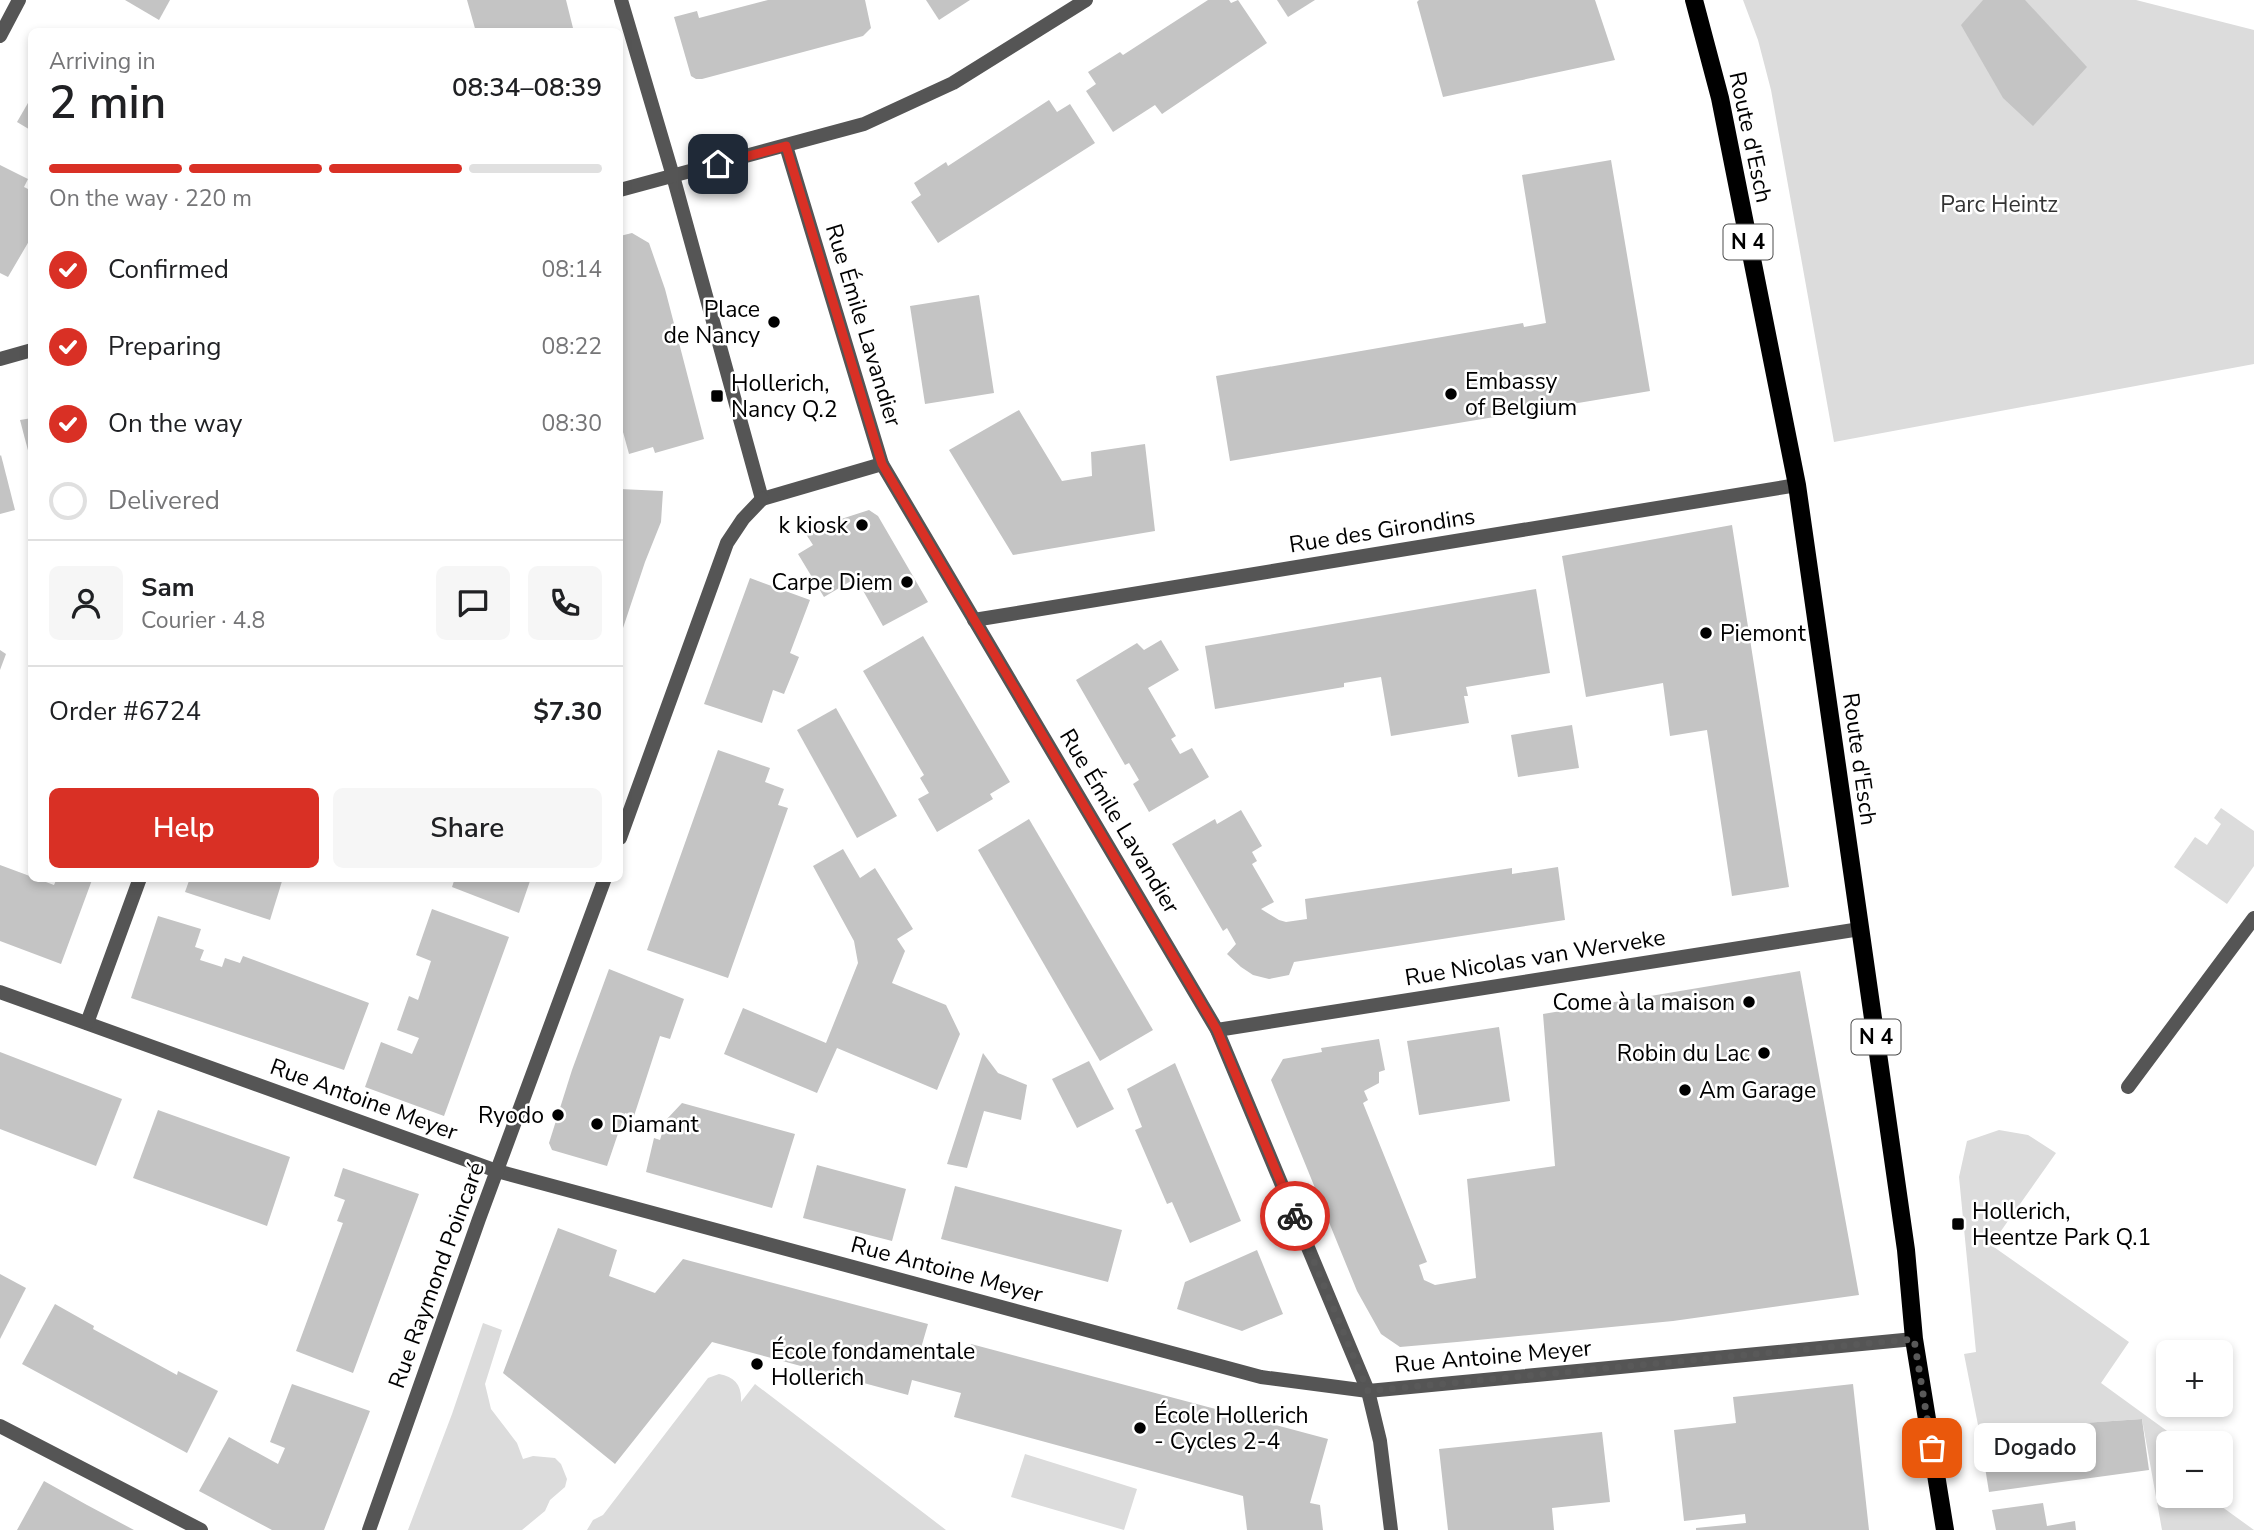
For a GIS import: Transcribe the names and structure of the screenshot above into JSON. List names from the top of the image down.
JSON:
{
  "streets": {
    "main road": ["Route d'Esch", "N 4"],
    "street": [
      "Rue Émile Lavandier",
      "Rue des Girondins",
      "Rue Nicolas van Werveke",
      "Rue Antoine Meyer",
      "Rue Raymond Poincaré"
    ]
  },
  "crossings": [
    ["Route d'Esch", "Rue des Girondins"],
    ["Route d'Esch", "Rue Nicolas van Werveke"],
    ["Route d'Esch", "Rue Antoine Meyer"],
    ["Rue Émile Lavandier", "Rue des Girondins"],
    ["Rue Émile Lavandier", "Rue Nicolas van Werveke"],
    ["Rue Émile Lavandier", "Rue Antoine Meyer"],
    ["Rue Antoine Meyer", "Rue Raymond Poincaré"]
  ],
  "parks": ["Parc Heintz"],
  "places": {
    "other": [
      "Place de Nancy",
      "Embassy of Belgium",
      "k kiosk",
      "Carpe Diem",
      "Piemont",
      "Come à la maison",
      "Robin du Lac",
      "Am Garage",
      "Ryodo",
      "Diamant",
      "École fondamentale Hollerich",
      "École Hollerich - Cycles 2-4",
      "Dogado"
    ],
    "transit": ["Hollerich, Nancy Q.2", "Hollerich, Heentze Park Q.1"]
  },
  "page": {
    "heading": ["2 min", "Arriving in", "08:34–08:39"],
    "panel": [
      "Sam",
      "Courier · 4.8",
      "Order #6724",
      "$7.30"
    ],
    "bar": "On the way · 220 m",
    "list": [
      ["Confirmed", "08:14"],
      ["Preparing", "08:22"],
      ["On the way", "08:30"],
      "Delivered"
    ],
    "buttons": ["Help", "Share"],
    "map_buttons": ["+", "−"],
    "bubble": "Dogado"
  }
}
